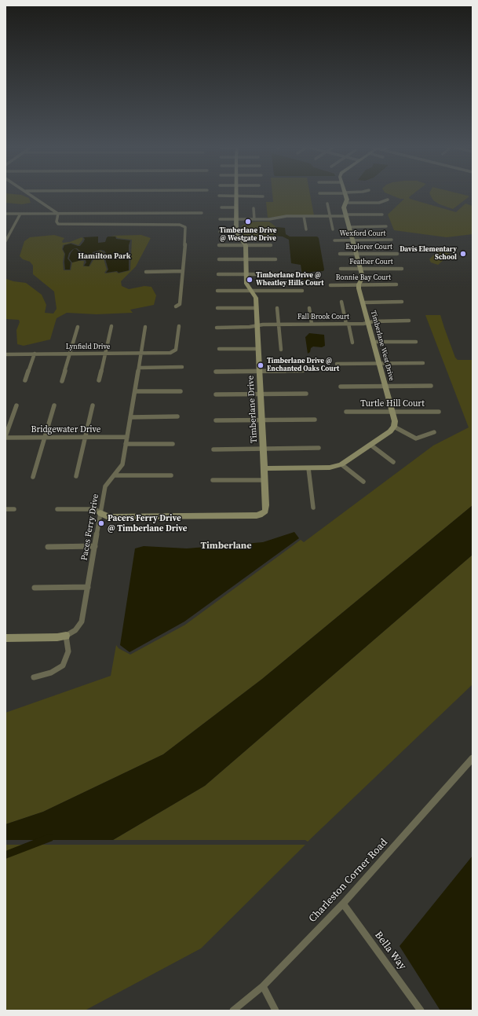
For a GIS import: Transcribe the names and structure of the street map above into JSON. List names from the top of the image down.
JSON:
{
  "streets": {
    "street": [
      "Wexford Court",
      "Explorer Court",
      "Feather Court",
      "Bonnie Bay Court",
      "Fall Brook Court",
      "Timberlane West Drive",
      "Lynfield Drive",
      "Turtle Hill Court",
      "Timberlane Drive",
      "Bridgewater Drive",
      "Paces Ferry Drive",
      "Charleston Corner Road",
      "Bella Way"
    ]
  },
  "crossings": [
    ["Wexford Court", "Timberlane West Drive"],
    ["Explorer Court", "Timberlane West Drive"],
    ["Feather Court", "Timberlane West Drive"],
    ["Bonnie Bay Court", "Timberlane West Drive"],
    ["Fall Brook Court", "Timberlane West Drive"],
    ["Fall Brook Court", "Timberlane Drive"],
    ["Timberlane West Drive", "Turtle Hill Court"],
    ["Lynfield Drive", "Paces Ferry Drive"],
    ["Timberlane Drive", "Paces Ferry Drive"],
    ["Bridgewater Drive", "Paces Ferry Drive"],
    ["Charleston Corner Road", "Bella Way"]
  ],
  "districts": ["Hamilton Park", "Timberlane"],
  "places": [
    "Timberlane Drive @ Westgate Drive",
    "Davis Elementary School",
    "Timberlane Drive @ Wheatley Hills Court",
    "Timberlane Drive @ Enchanted Oaks Court",
    "Pacers Ferry Drive @ Timberlane Drive"
  ]
}
